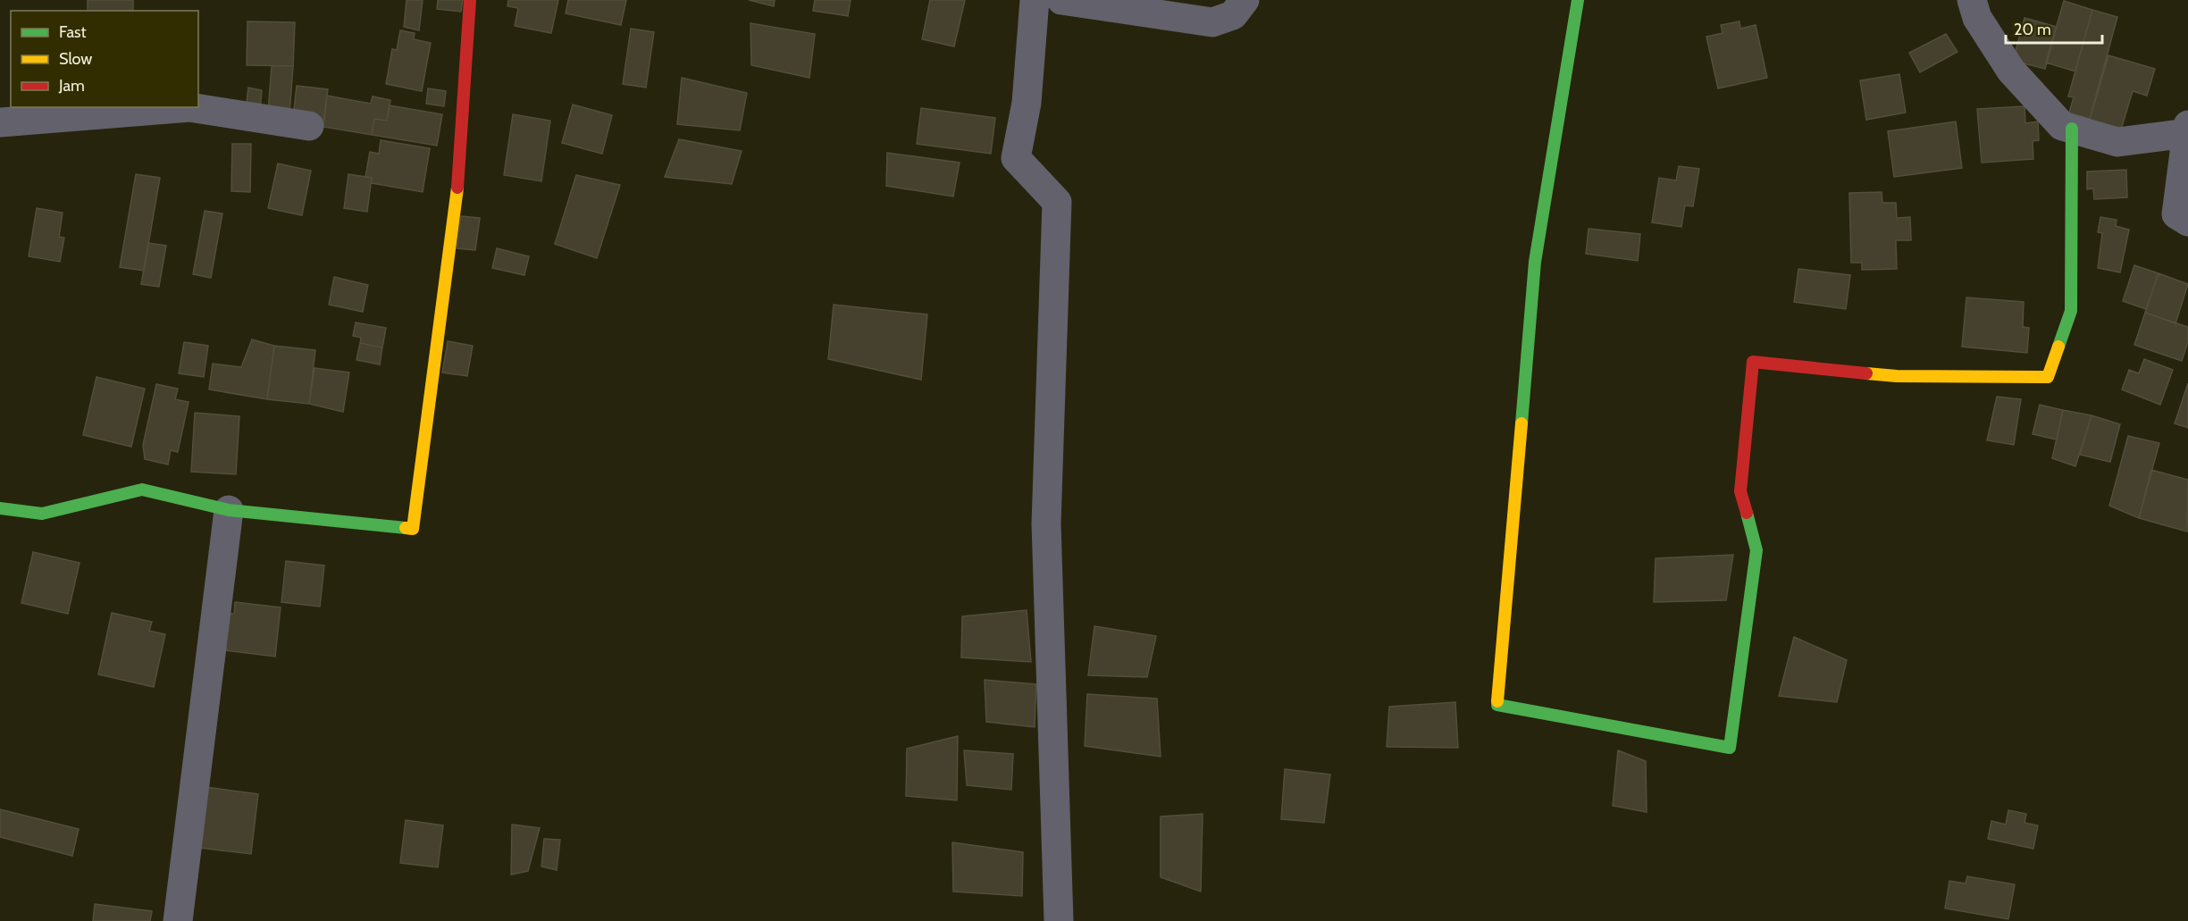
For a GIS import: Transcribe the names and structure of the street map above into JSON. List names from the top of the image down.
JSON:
{
  "legend": ["Fast", "Slow", "Jam"],
  "scale_bar": "20 m"
}
